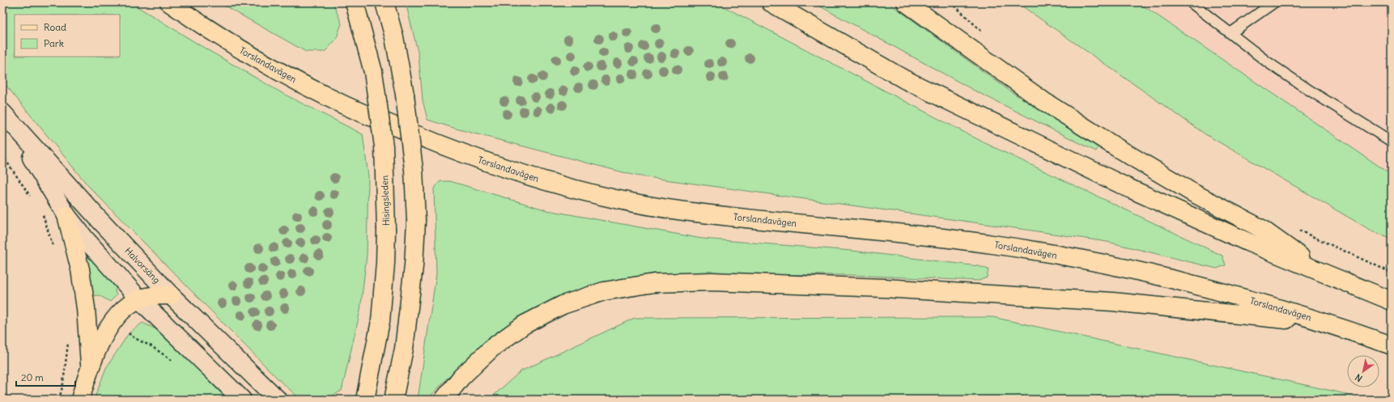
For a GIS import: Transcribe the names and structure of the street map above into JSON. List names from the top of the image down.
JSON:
{
  "streets": {
    "main road": ["Torslandavägen", "Hisingsleden"],
    "street": ["Halvorsäng"]
  },
  "legend": ["Road", "Park"],
  "scale_bar": "20 m",
  "north": "bottom left"
}
